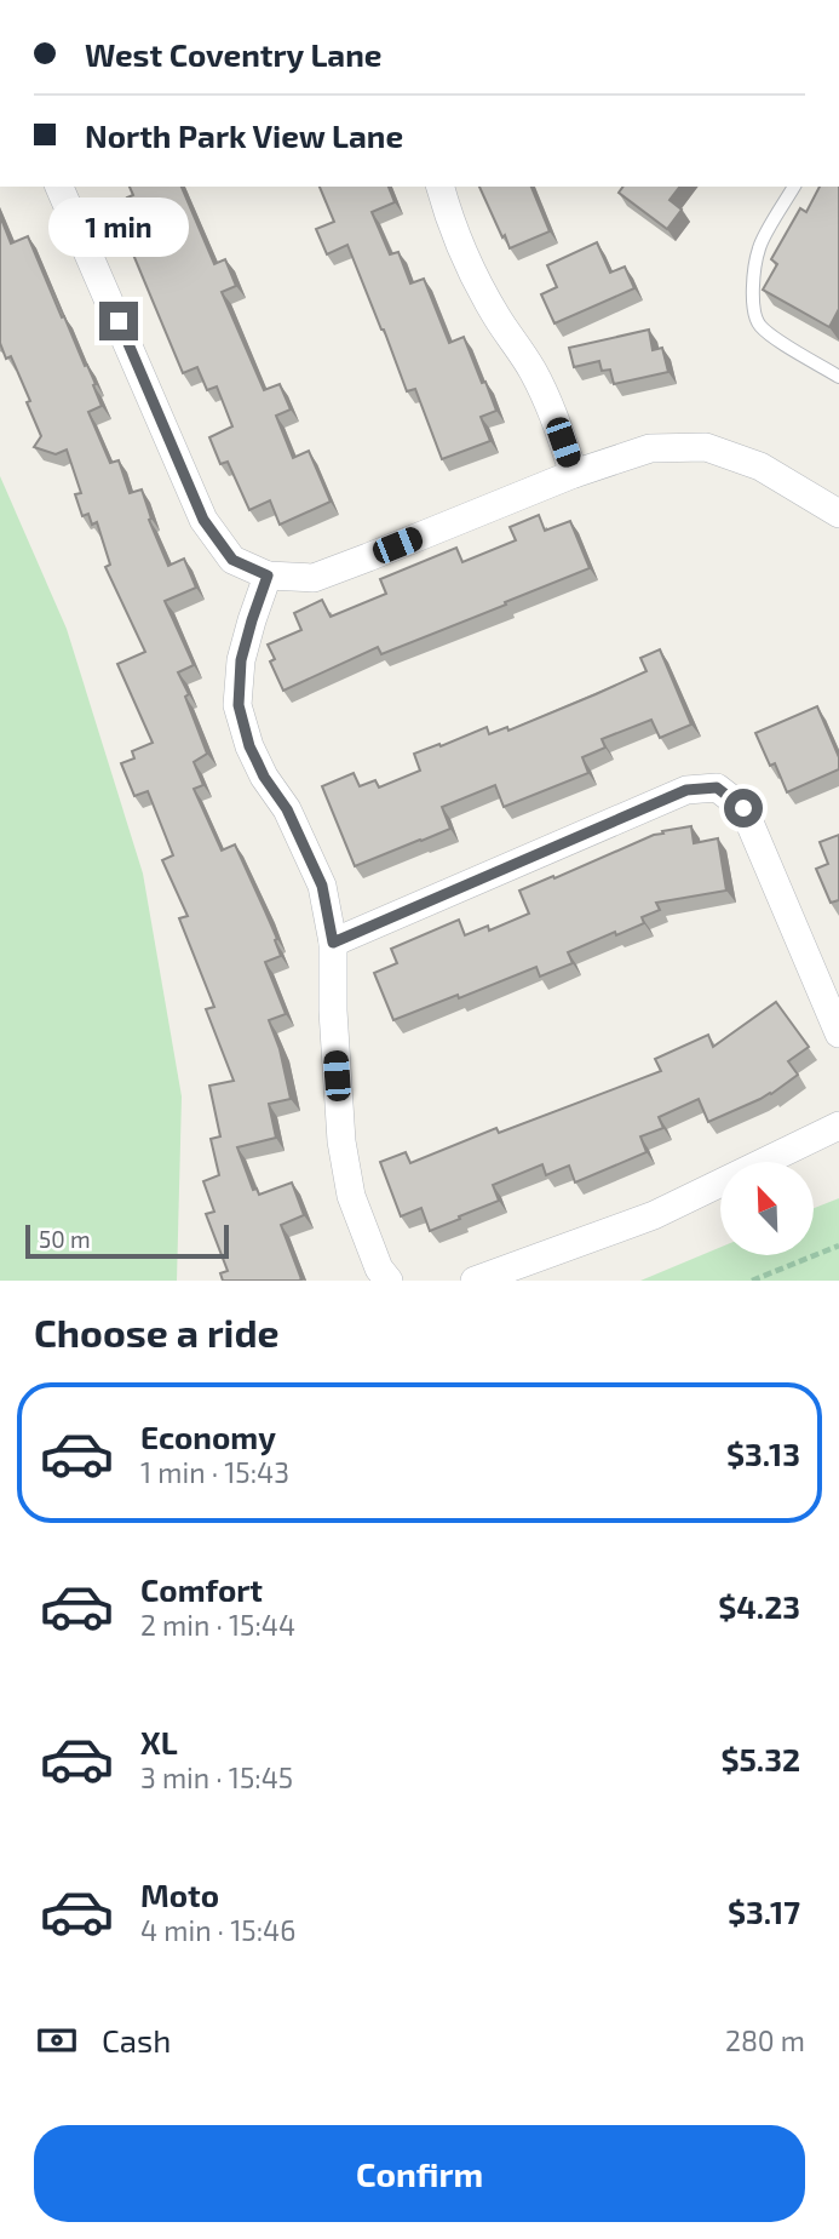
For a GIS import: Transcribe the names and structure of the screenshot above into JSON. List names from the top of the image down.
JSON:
{
  "scale_bar": "50 m",
  "north": "top left",
  "page": {
    "banner": ["West Coventry Lane", "North Park View Lane"],
    "bubble": "1 min",
    "scale": "50 m",
    "heading": "Choose a ride",
    "list": [
      {
        "name": "Economy",
        "note": "1 min · 15:43",
        "value": "$3.13"
      },
      {
        "name": "Comfort",
        "note": "2 min · 15:44",
        "value": "$4.23"
      },
      {
        "name": "XL",
        "note": "3 min · 15:45",
        "value": "$5.32"
      },
      {
        "name": "Moto",
        "note": "4 min · 15:46",
        "value": "$3.17"
      }
    ],
    "pay": ["Cash", "280 m"],
    "buttons": "Confirm"
  }
}
